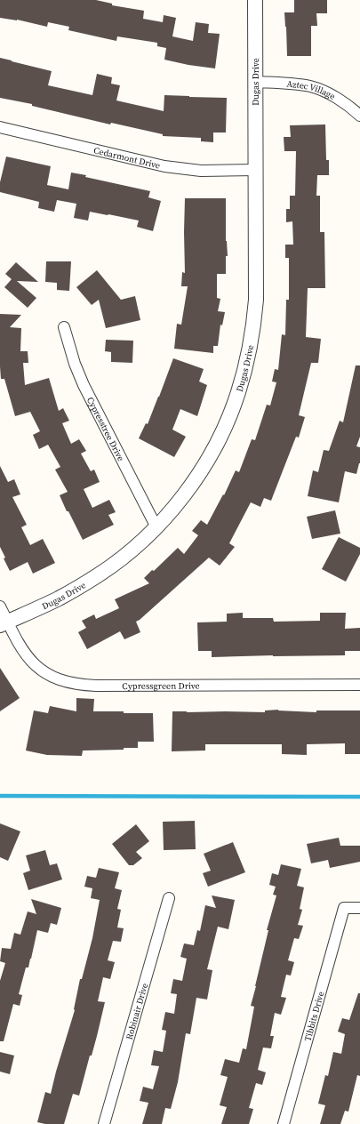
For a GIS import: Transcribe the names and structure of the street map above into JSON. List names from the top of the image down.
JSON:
{
  "streets": {
    "street": [
      "Dugas Drive",
      "Aztec Village",
      "Cedarmont Drive",
      "Cypresstree Drive",
      "Cypressgreen Drive",
      "Robinair Drive",
      "Tibbits Drive"
    ]
  },
  "crossings": [
    ["Dugas Drive", "Aztec Village"],
    ["Dugas Drive", "Cedarmont Drive"],
    ["Dugas Drive", "Cypresstree Drive"],
    ["Dugas Drive", "Cypressgreen Drive"]
  ]
}
